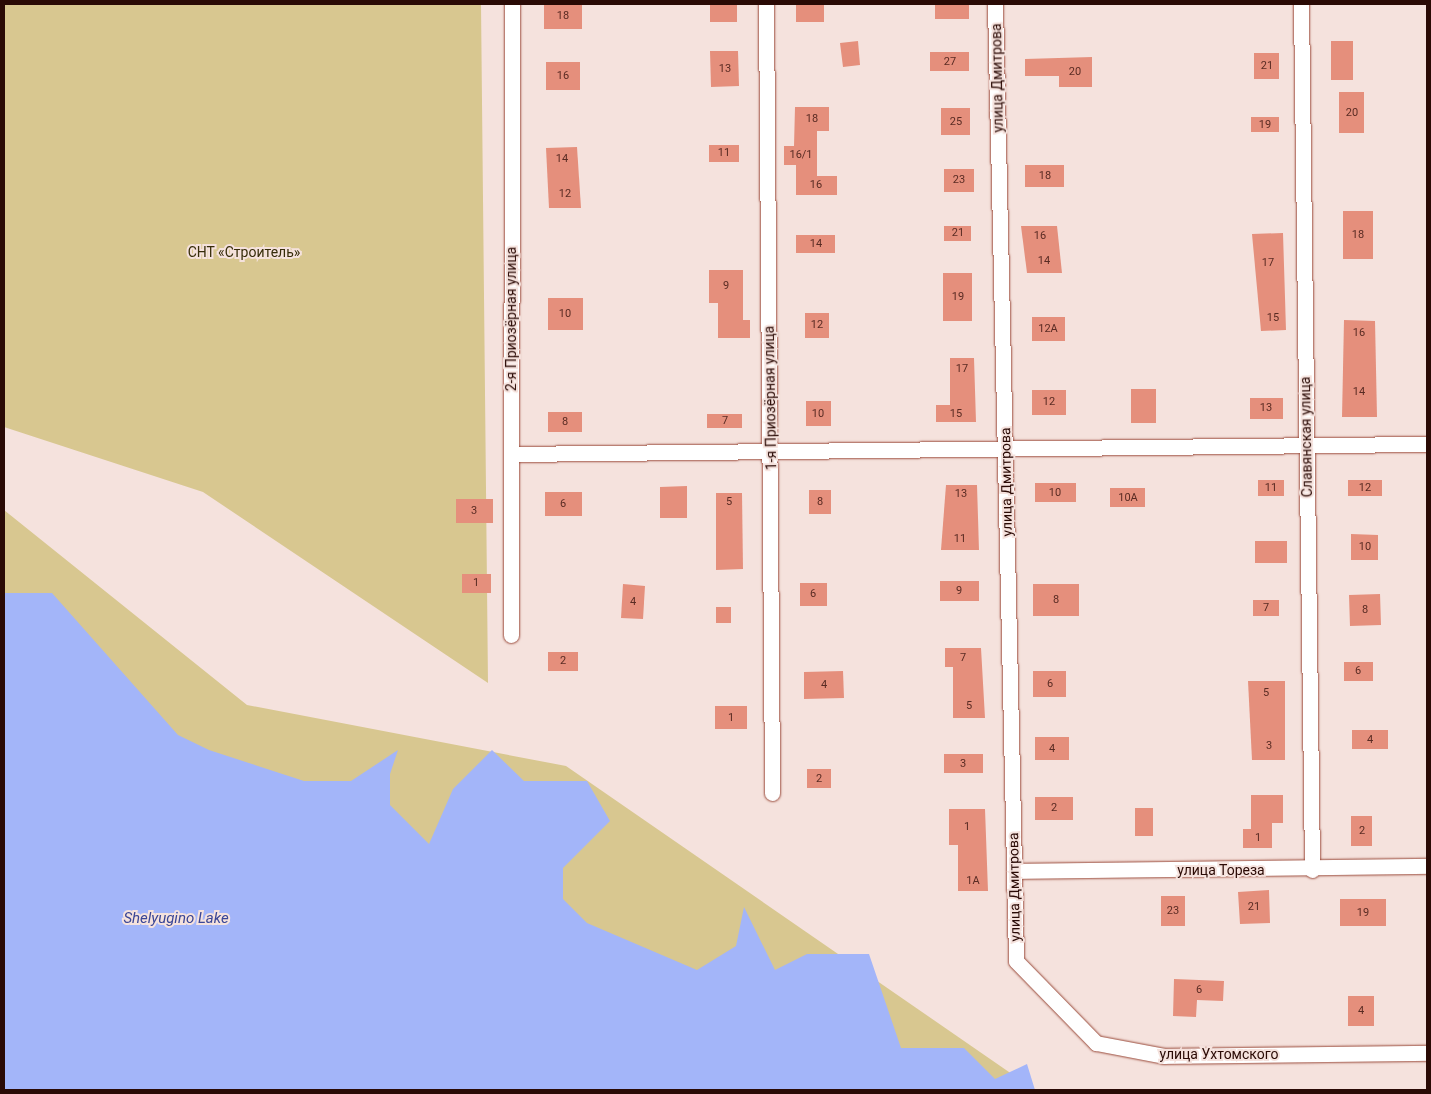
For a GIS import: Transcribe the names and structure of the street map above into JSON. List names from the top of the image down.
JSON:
{
  "streets": {
    "street": [
      "улица Дмитрова",
      "2-я Приозёрная улица",
      "1-я Приозёрная улица",
      "Славянская улица",
      "улица Тореза",
      "улица Ухтомского"
    ]
  },
  "crossings": [
    ["улица Дмитрова", "улица Тореза"],
    ["улица Дмитрова", "улица Ухтомского"],
    ["Славянская улица", "улица Тореза"]
  ],
  "water": ["Shelyugino Lake"],
  "parks": ["СНТ «Строитель»"],
  "house_numbers": [
    "18",
    "27",
    "21",
    "13",
    "20",
    "16",
    "20",
    "18",
    "25",
    "19",
    "11",
    "16/1",
    "14",
    "18",
    "23",
    "16",
    "12",
    "21",
    "18",
    "16",
    "14",
    "14",
    "17",
    "9",
    "19",
    "10",
    "15",
    "12",
    "12А",
    "16",
    "17",
    "14",
    "12",
    "13",
    "10",
    "15",
    "7",
    "8",
    "11",
    "12",
    "10",
    "13",
    "10А",
    "5",
    "8",
    "6",
    "3",
    "11",
    "10",
    "1",
    "9",
    "6",
    "8",
    "4",
    "7",
    "8",
    "7",
    "2",
    "6",
    "6",
    "4",
    "5",
    "5",
    "1",
    "4",
    "3",
    "4",
    "3",
    "2",
    "2",
    "1",
    "2",
    "1",
    "1А",
    "21",
    "23",
    "19",
    "6",
    "4"
  ]
}
